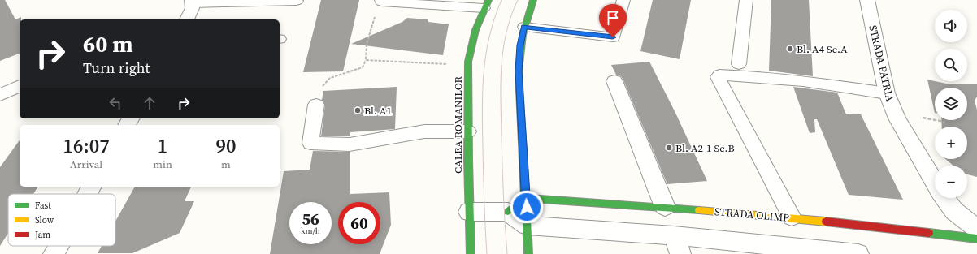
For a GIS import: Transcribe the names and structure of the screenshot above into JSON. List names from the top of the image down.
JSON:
{
  "streets": {
    "main road": ["CALEA ROMANILOR", "STRADA OLIMP"],
    "street": ["STRADA PATRIA"]
  },
  "places": ["Bl. A4 Sc.A", "Bl. A1", "Bl. A2-1 Sc.B"],
  "legend": ["Fast", "Slow", "Jam"],
  "page": {
    "map_buttons": ["+", "−"],
    "turn": ["60 m", "Turn right"],
    "eta": [
      "16:07",
      "Arrival",
      "1",
      "min",
      "90",
      "m"
    ],
    "speed": "56 km/h",
    "limit": "60"
  }
}
